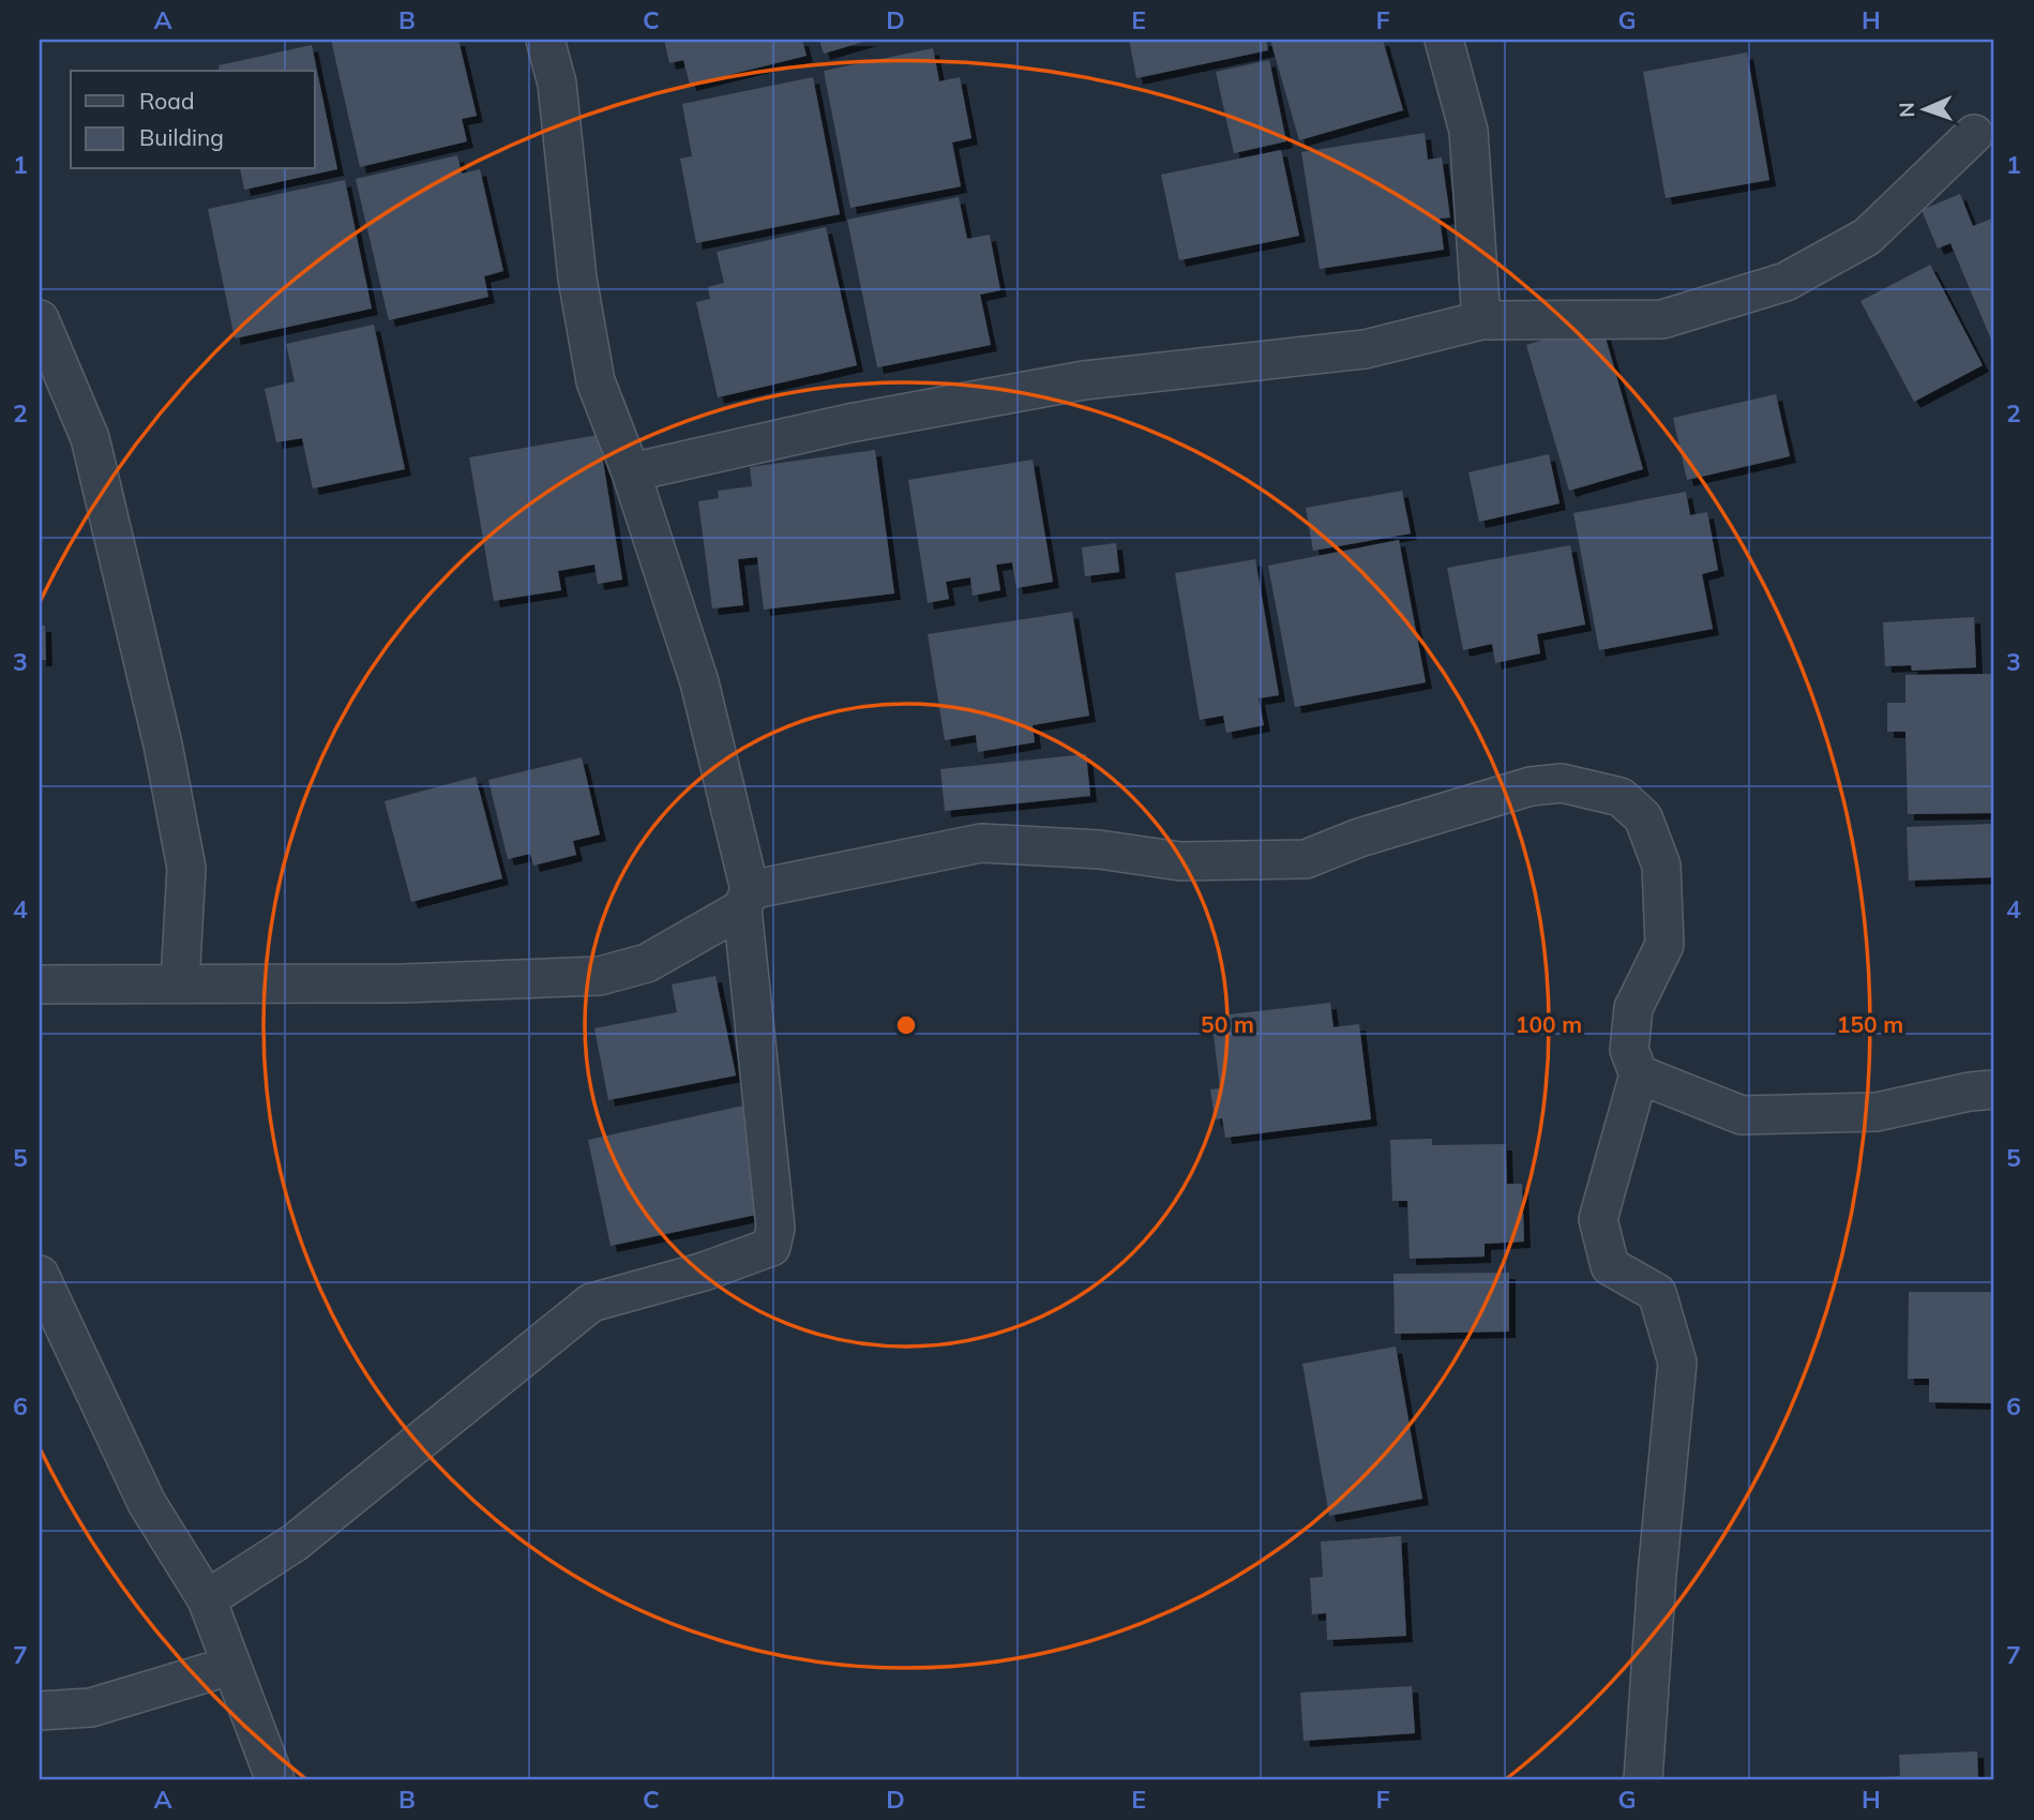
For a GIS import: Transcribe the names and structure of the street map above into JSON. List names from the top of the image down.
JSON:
{
  "legend": ["Road", "Building"],
  "north": "left",
  "grid": {
    "columns": [
      "A",
      "B",
      "C",
      "D",
      "E",
      "F",
      "G",
      "H"
    ],
    "rows": [
      "1",
      "2",
      "3",
      "4",
      "5",
      "6",
      "7"
    ]
  },
  "rings": ["50 m", "100 m", "150 m"]
}
